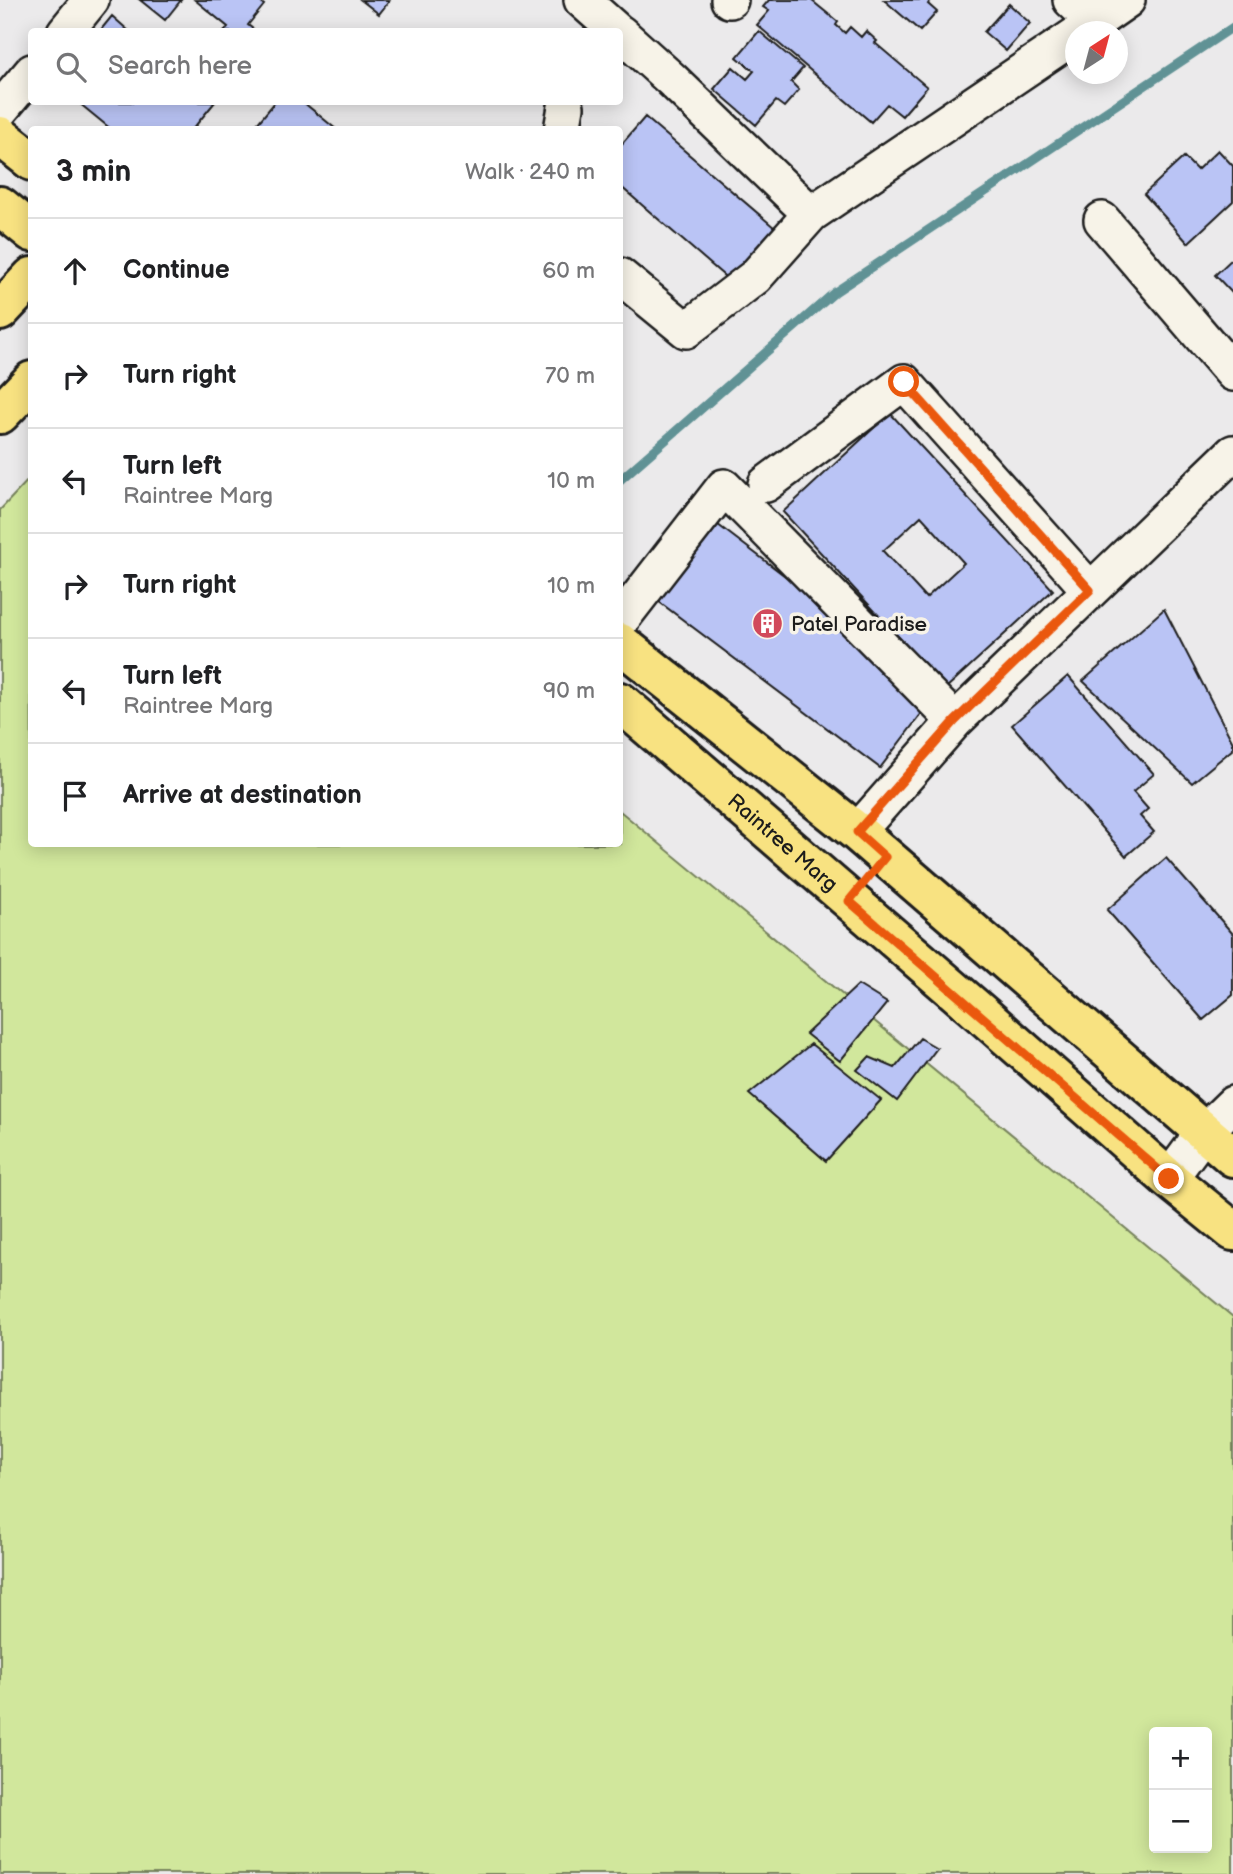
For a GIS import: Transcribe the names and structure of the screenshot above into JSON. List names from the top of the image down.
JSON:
{
  "streets": {
    "main road": ["Raintree Marg"]
  },
  "places": {
    "building": ["Patel Paradise"]
  },
  "north": "top right",
  "page": {
    "search": "Search here",
    "heading": ["3 min", "Walk · 240 m"],
    "list": [
      ["Continue", "60 m"],
      ["Turn right", "70 m"],
      ["Turn left", "Raintree Marg", "10 m"],
      ["Turn right", "10 m"],
      ["Turn left", "Raintree Marg", "90 m"],
      "Arrive at destination"
    ],
    "map_buttons": ["+", "−"]
  }
}
